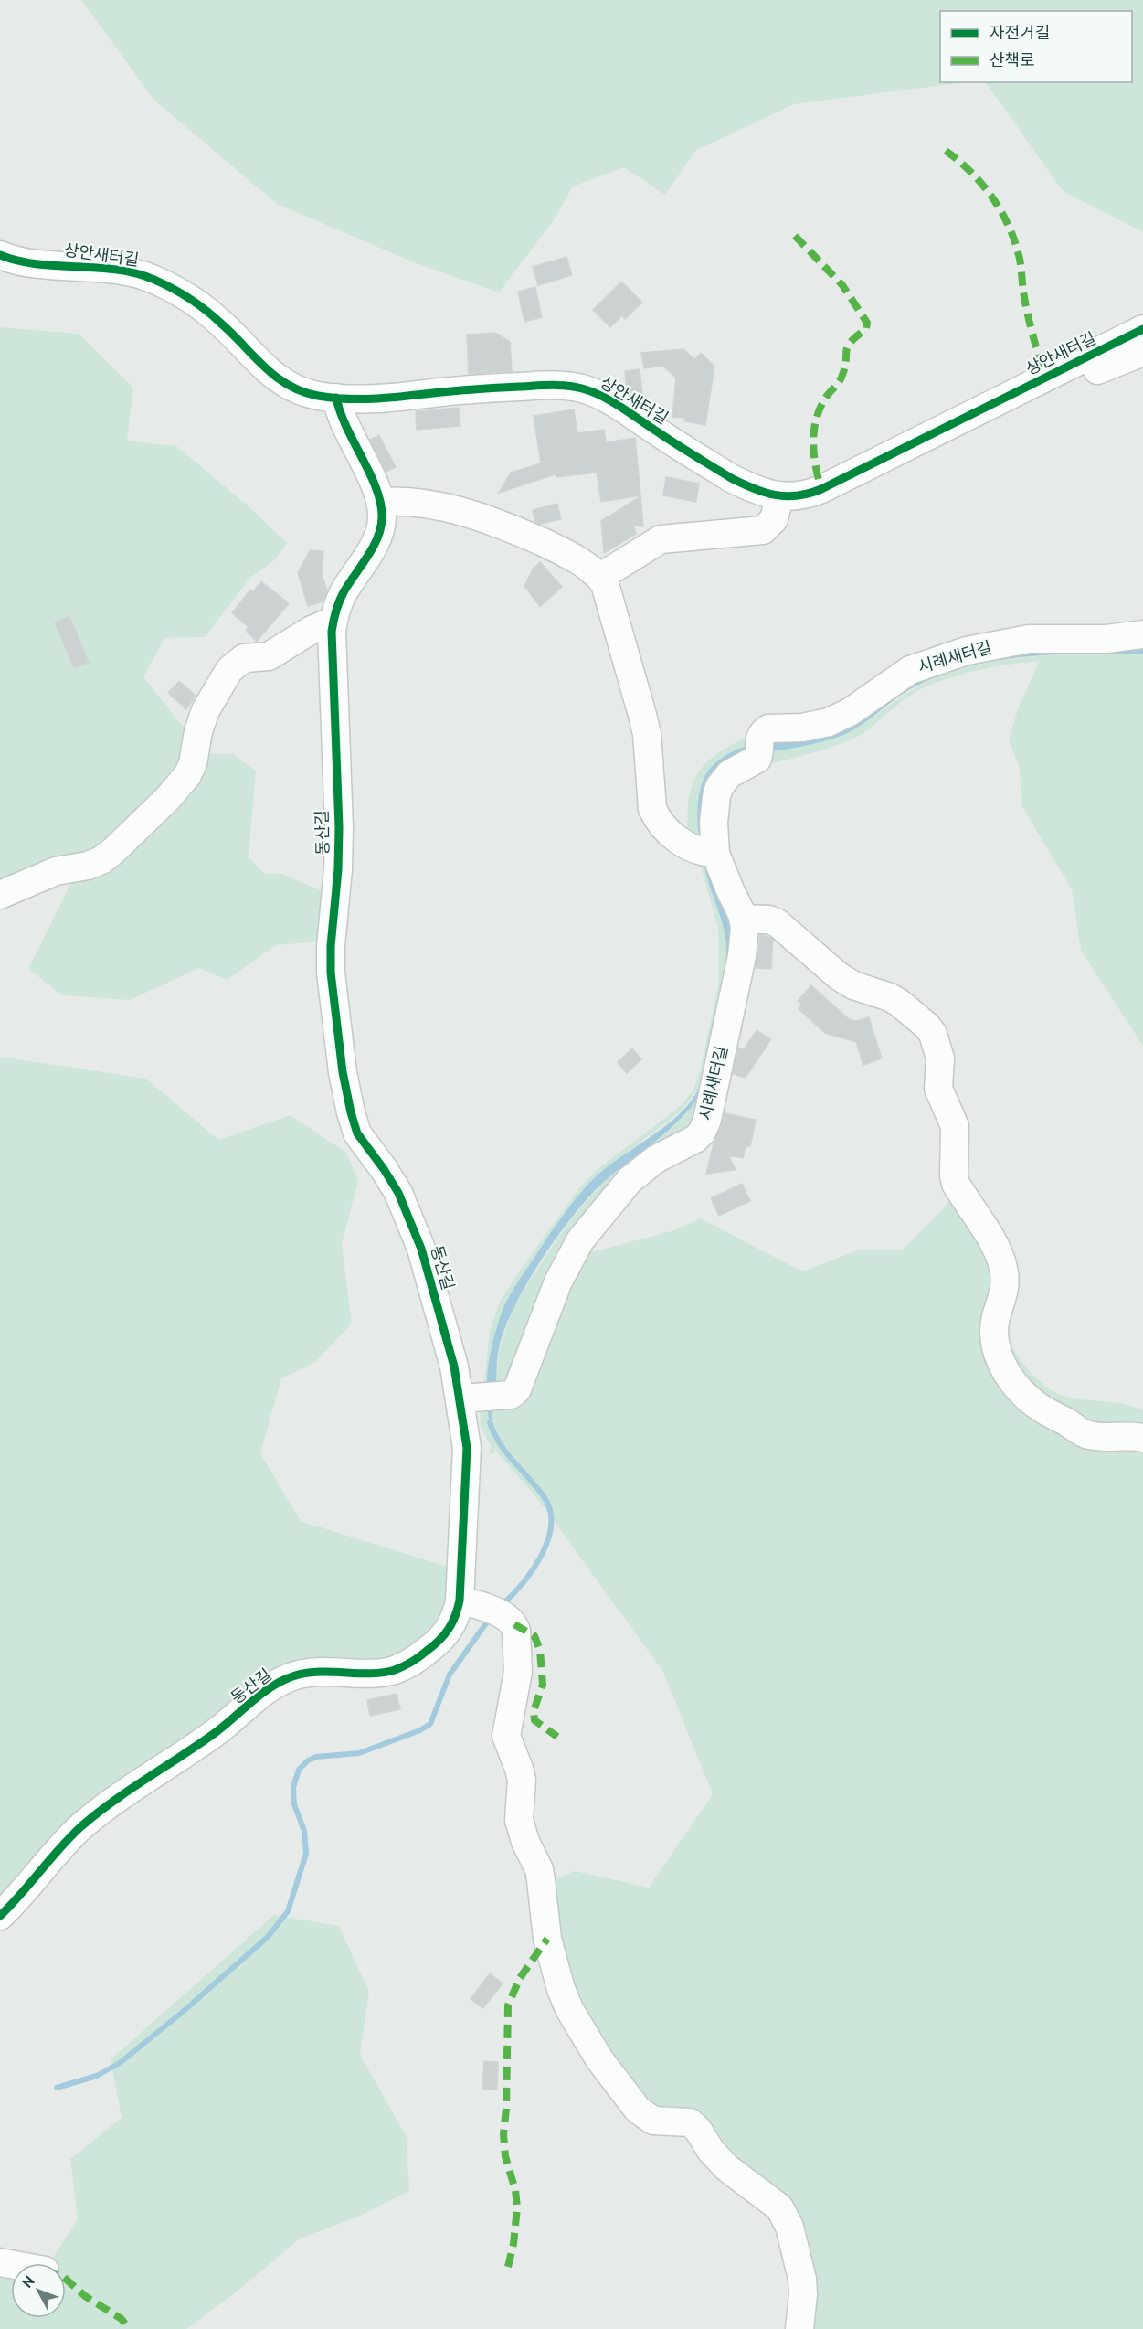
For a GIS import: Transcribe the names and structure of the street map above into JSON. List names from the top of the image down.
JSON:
{
  "streets": {
    "street": ["상안새터길", "시례새터길", "동산길"]
  },
  "crossings": [
    ["상안새터길", "동산길"],
    ["시례새터길", "동산길"]
  ],
  "legend": ["자전거길", "산책로"],
  "north": "top left"
}
